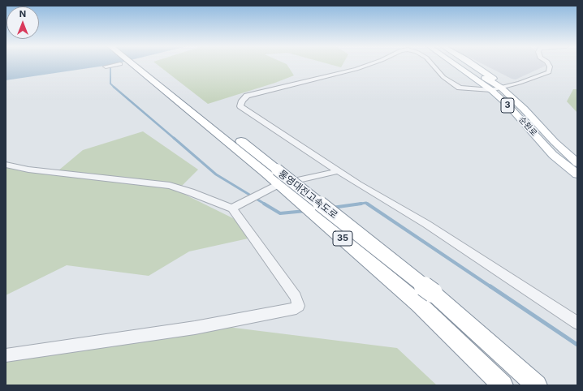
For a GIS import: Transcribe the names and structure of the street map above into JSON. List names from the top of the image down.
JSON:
{
  "streets": {
    "highway": ["통영대전고속도로", "35"],
    "main road": ["3", "순환로"]
  },
  "north": "top"
}
